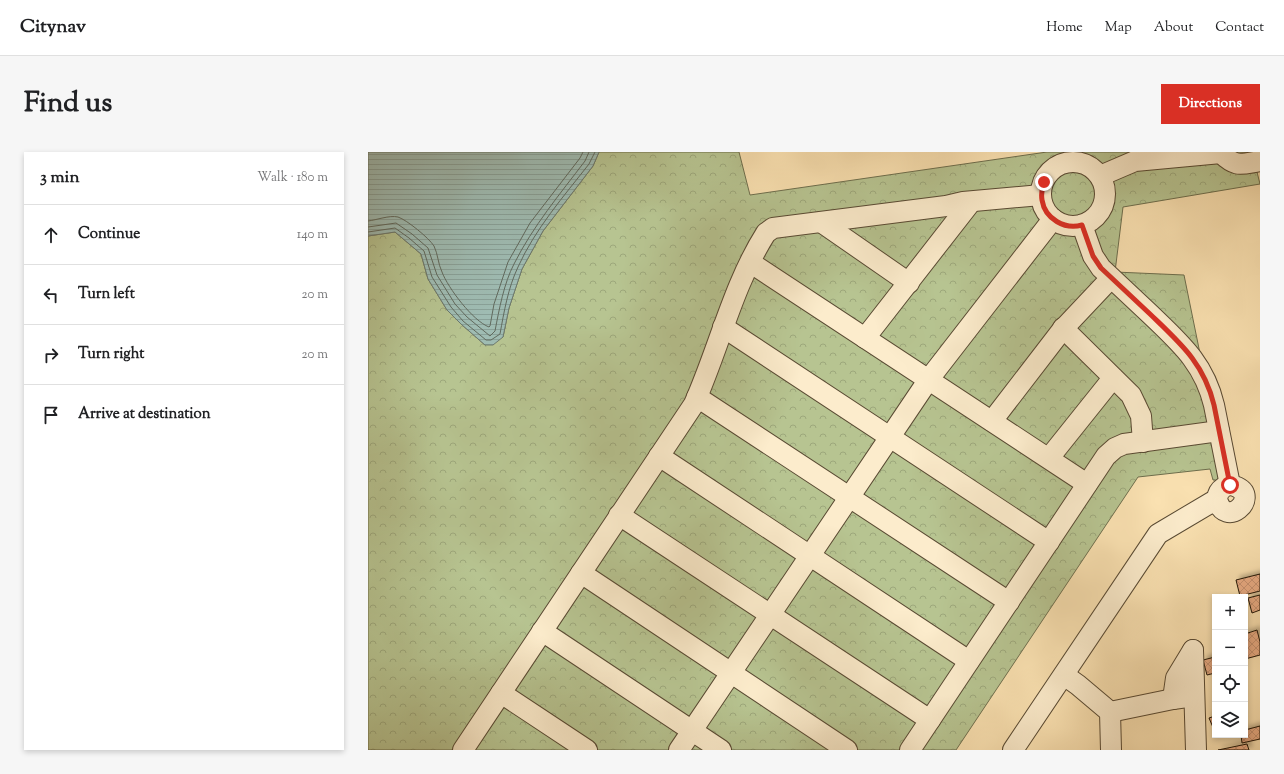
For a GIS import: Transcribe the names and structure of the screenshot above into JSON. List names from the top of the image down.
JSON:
{
  "page": {
    "header": "Citynav",
    "nav": [
      "Home",
      "Map",
      "About",
      "Contact"
    ],
    "title": "Find us",
    "buttons": "Directions",
    "heading": ["3 min", "Walk · 180 m"],
    "list": [
      ["Continue", "140 m"],
      ["Turn left", "20 m"],
      ["Turn right", "20 m"],
      "Arrive at destination"
    ],
    "map_buttons": ["+", "−"]
  }
}
